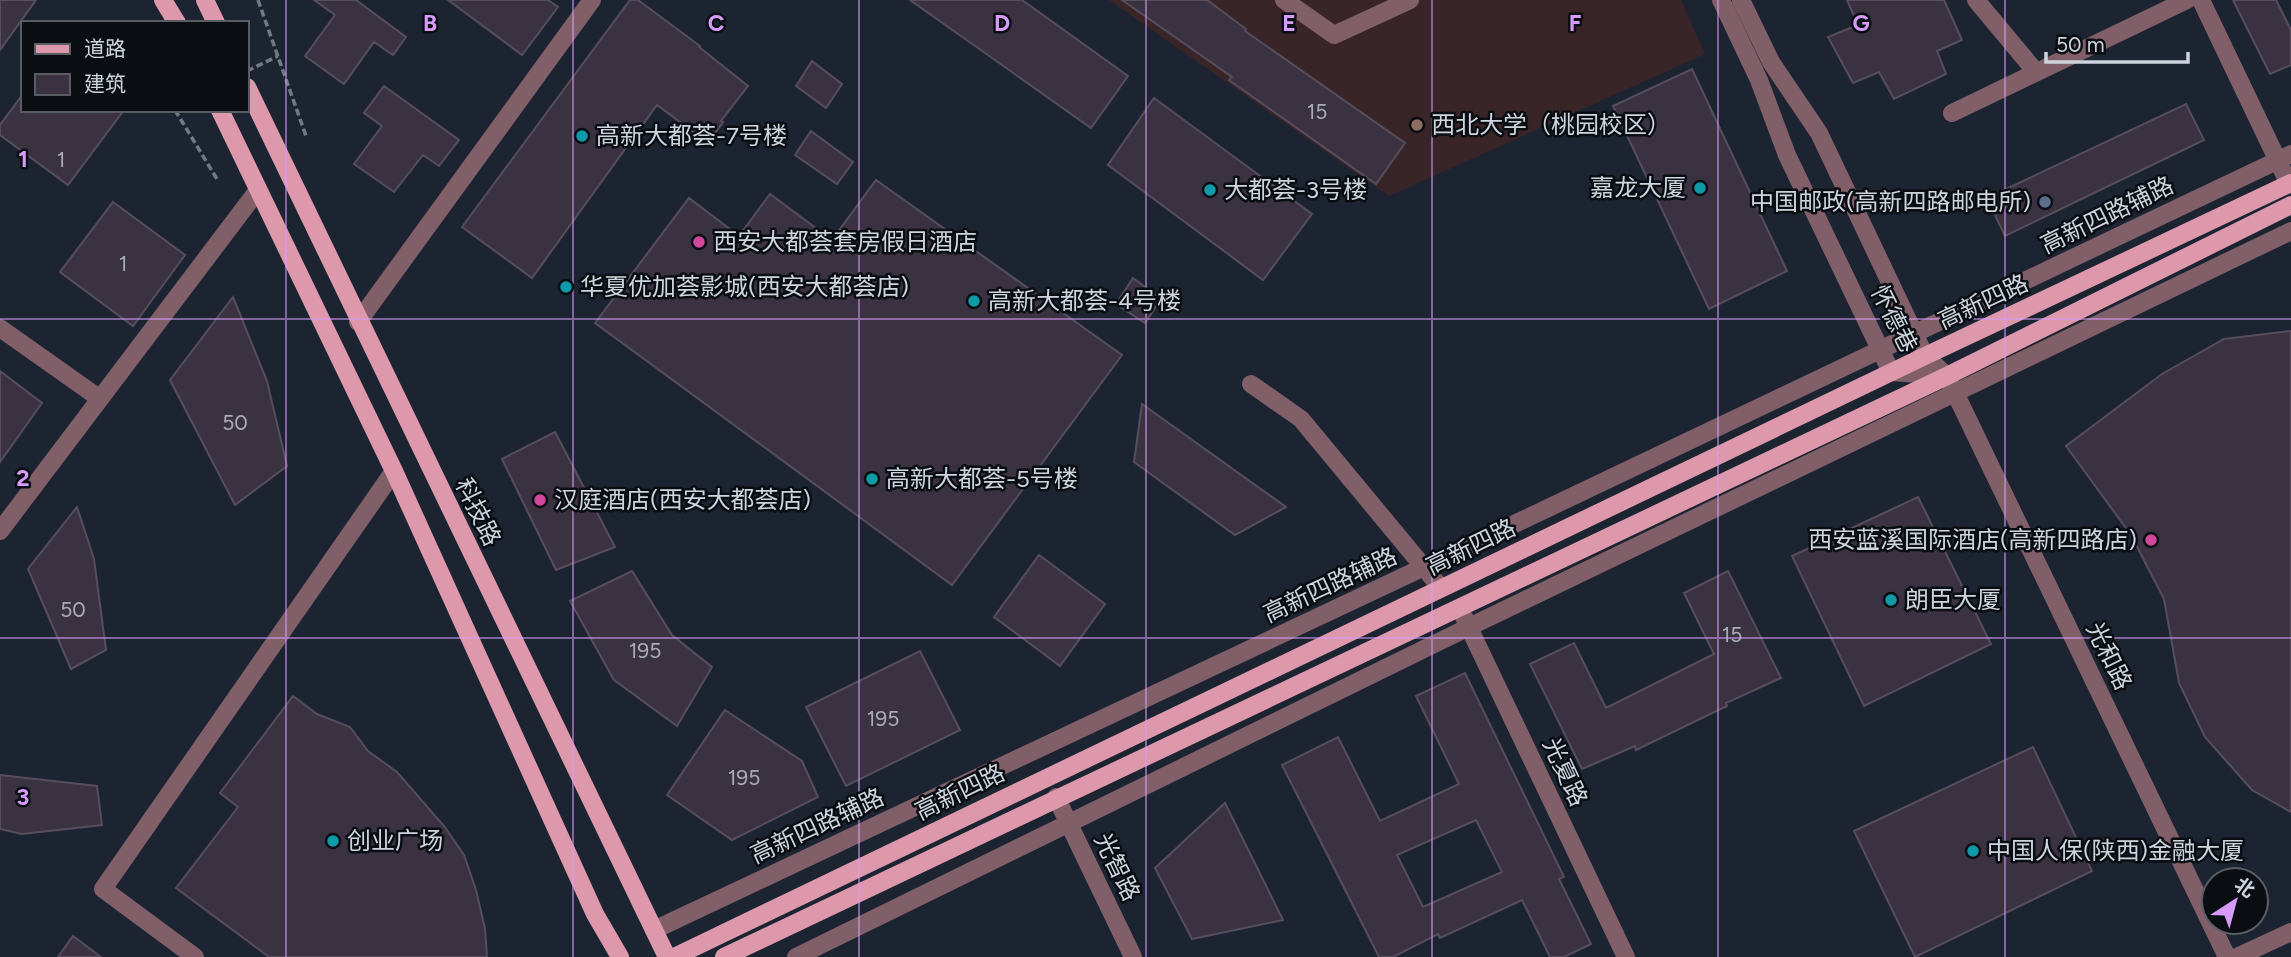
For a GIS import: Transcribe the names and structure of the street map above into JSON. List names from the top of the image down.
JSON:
{
  "streets": {
    "main road": ["高新四路", "科技路"],
    "street": [
      "高新四路辅路",
      "怀德巷",
      "光和路",
      "光夏路",
      "光智路"
    ]
  },
  "crossings": [
    ["高新四路辅路", "怀德巷"],
    ["高新四路辅路", "科技路"],
    ["高新四路", "怀德巷"],
    ["高新四路", "光和路"],
    ["高新四路", "光夏路"],
    ["高新四路", "光智路"],
    ["怀德巷", "光和路"]
  ],
  "places": [
    "西北大学（桃园校区）",
    "高新大都荟-7号楼",
    "嘉龙大厦",
    "大都荟-3号楼",
    "中国邮政(高新四路邮电所)",
    "西安大都荟套房假日酒店",
    "华夏优加荟影城(西安大都荟店)",
    "高新大都荟-4号楼",
    "高新大都荟-5号楼",
    "汉庭酒店(西安大都荟店)",
    "西安蓝溪国际酒店(高新四路店)",
    "朗臣大厦",
    "创业广场",
    "中国人保(陕西)金融大厦"
  ],
  "house_numbers": [
    "15",
    "1",
    "1",
    "50",
    "50",
    "15",
    "195",
    "195",
    "195"
  ],
  "legend": ["道路", "建筑"],
  "scale_bar": "50 m",
  "north": "top right",
  "grid": {
    "columns": [
      "B",
      "C",
      "D",
      "E",
      "F",
      "G"
    ],
    "rows": ["1", "2", "3"]
  }
}
